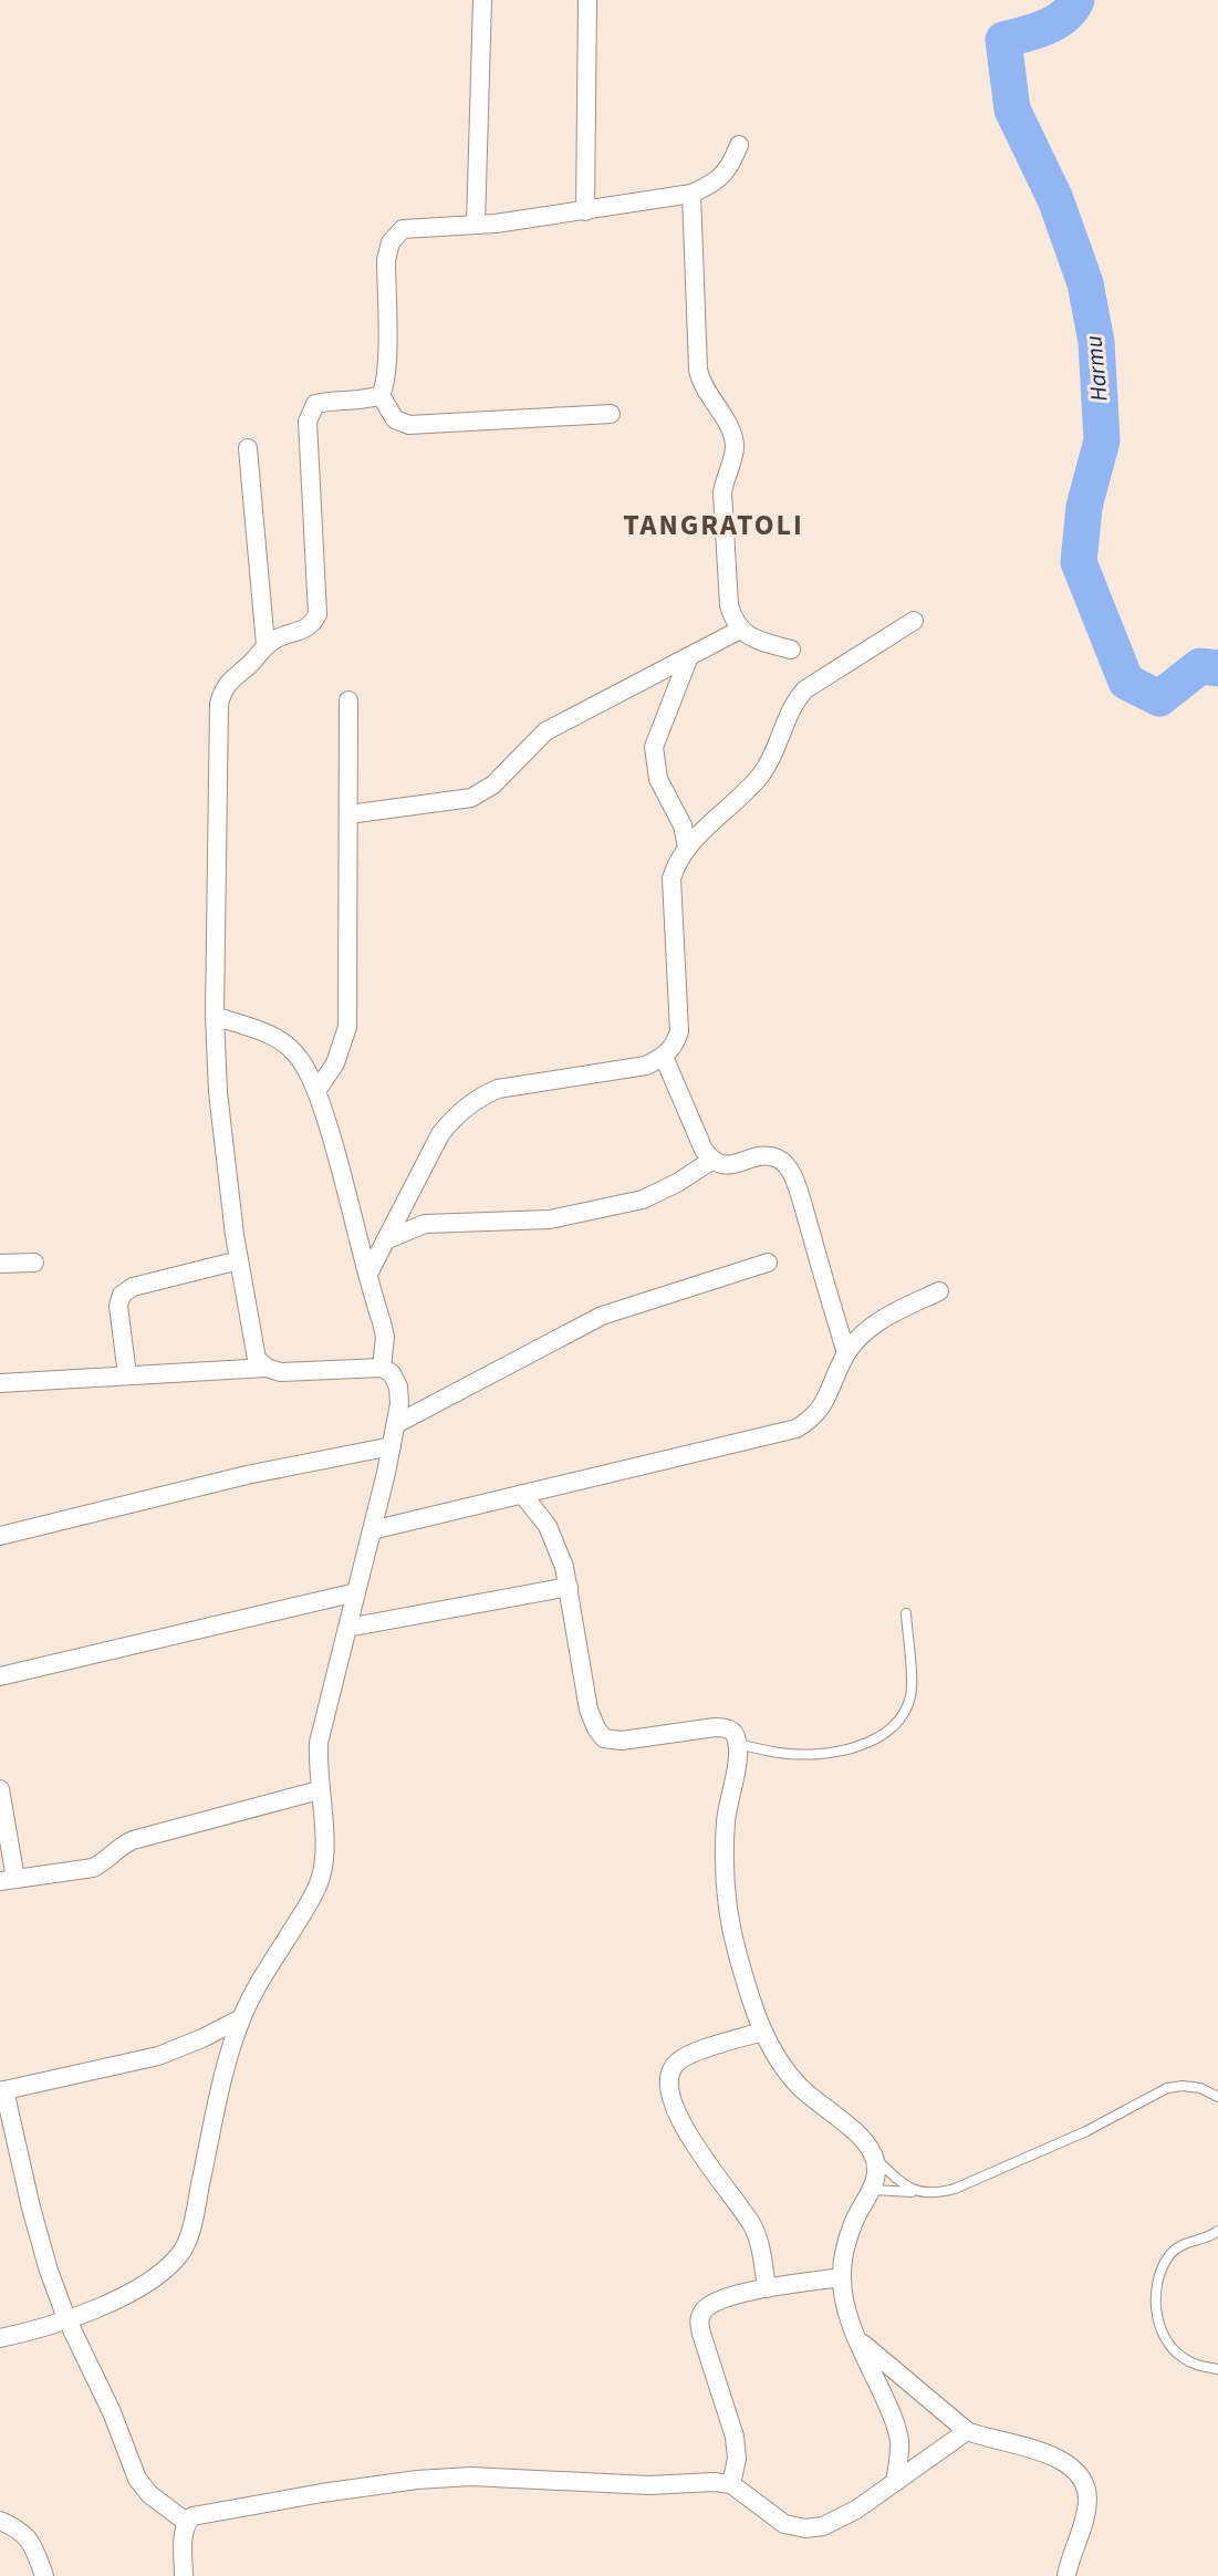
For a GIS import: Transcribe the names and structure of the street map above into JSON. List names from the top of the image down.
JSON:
{
  "districts": ["TANGRATOLI"],
  "water": ["Harmu"]
}
